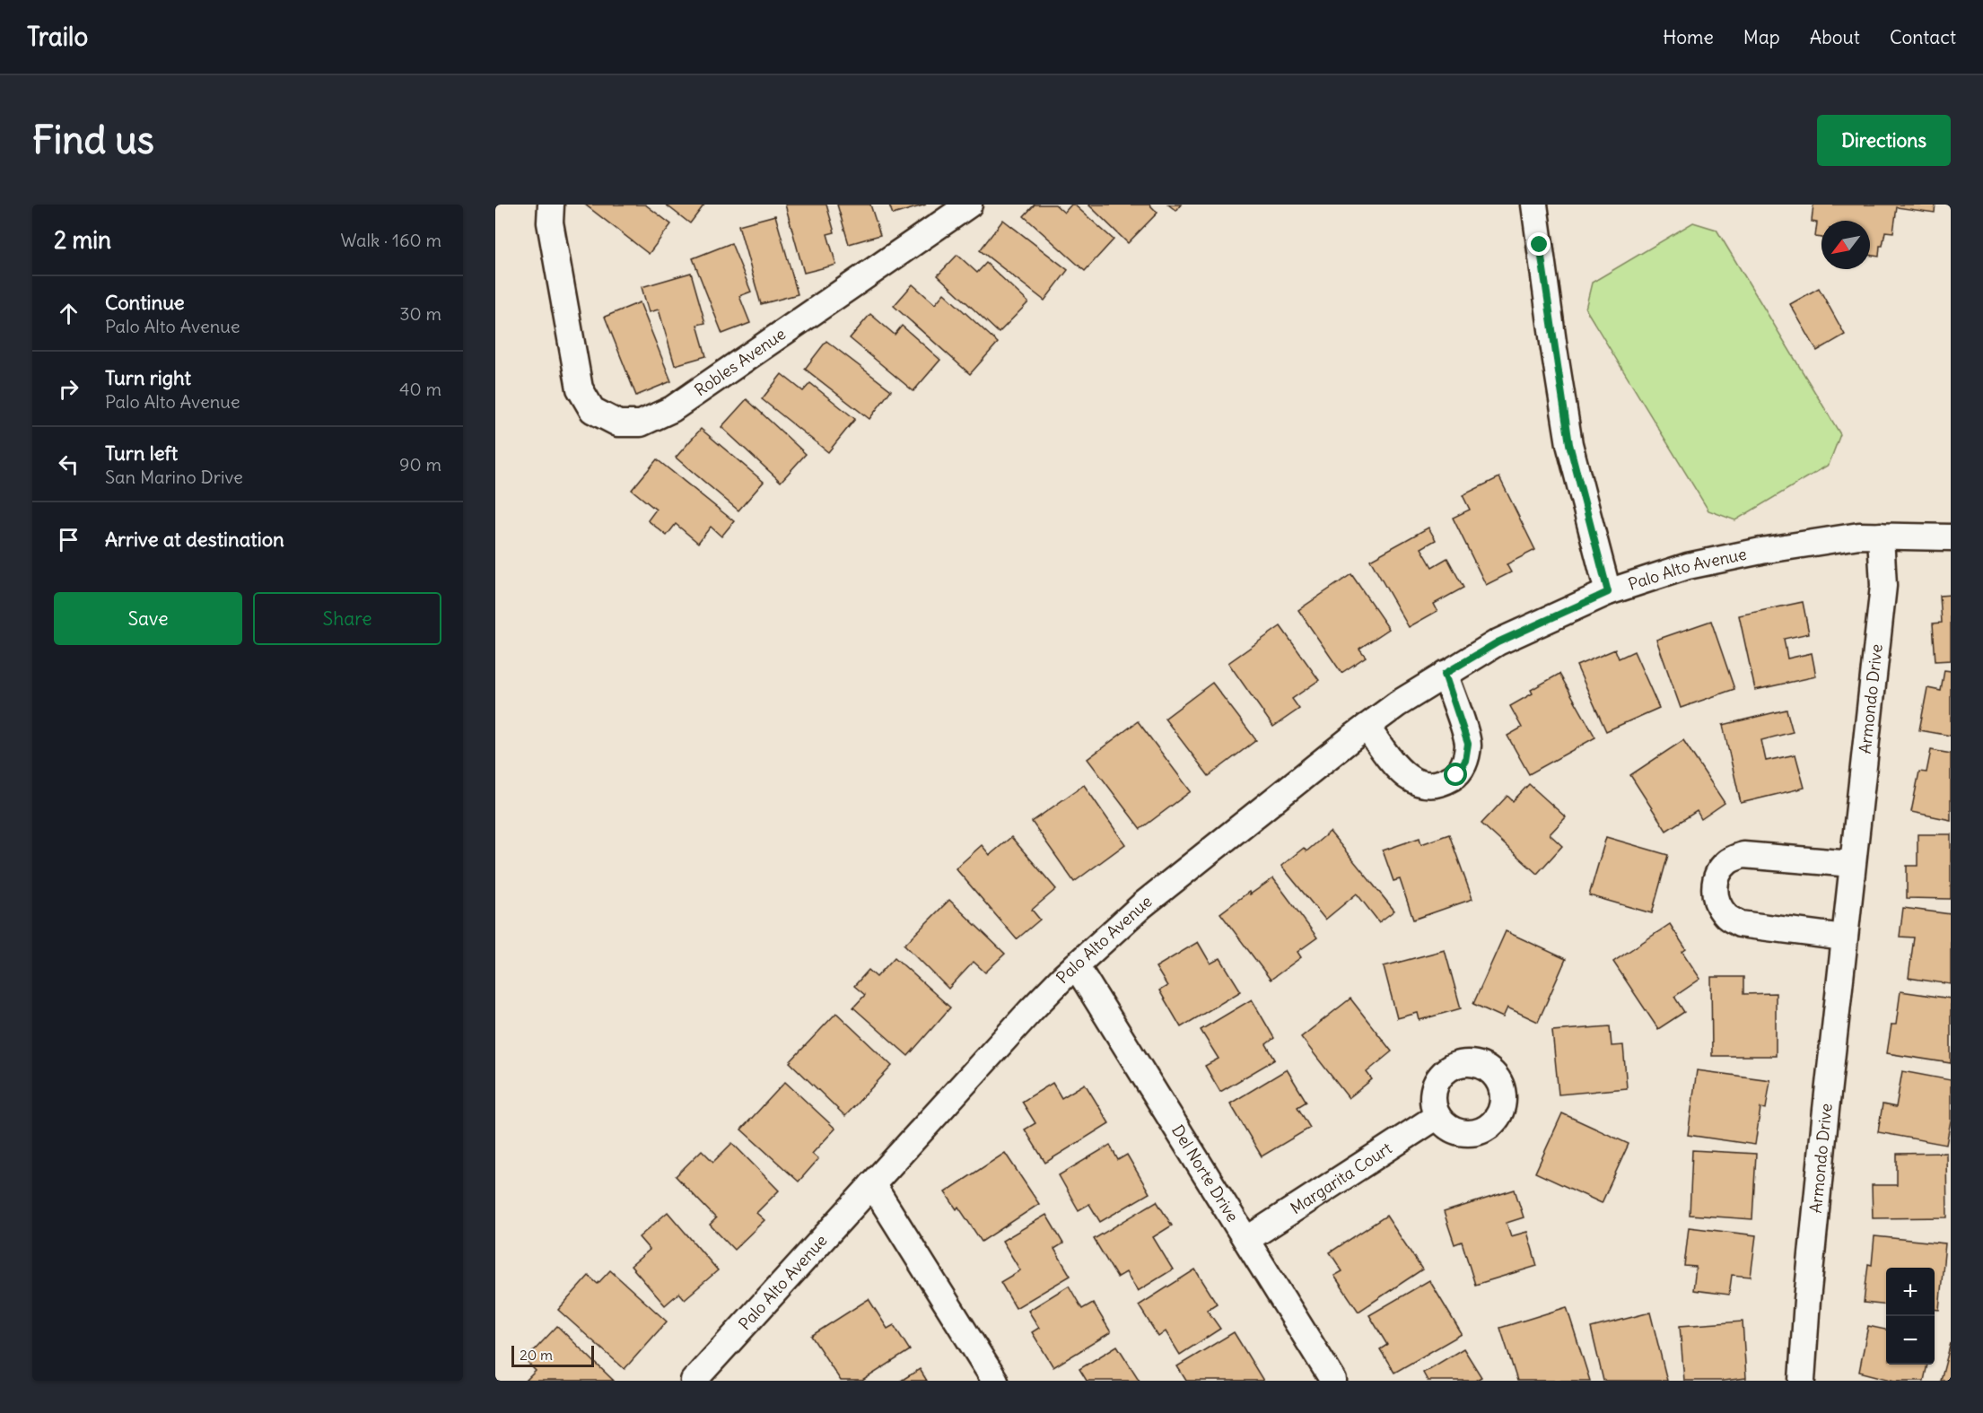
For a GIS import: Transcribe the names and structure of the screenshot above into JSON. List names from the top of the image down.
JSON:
{
  "streets": {
    "street": [
      "Robles Avenue",
      "Palo Alto Avenue",
      "Armondo Drive",
      "Del Norte Drive",
      "Margarita Court"
    ]
  },
  "crossings": [
    ["Palo Alto Avenue", "Armondo Drive"],
    ["Palo Alto Avenue", "Del Norte Drive"],
    ["Del Norte Drive", "Margarita Court"]
  ],
  "scale_bar": "20 m",
  "north": "bottom left",
  "page": {
    "header": "Trailo",
    "nav": [
      "Home",
      "Map",
      "About",
      "Contact"
    ],
    "buttons": [
      "Directions",
      ["Save", "Share"]
    ],
    "title": "Find us",
    "heading": ["2 min", "Walk · 160 m"],
    "list": [
      ["Continue", "Palo Alto Avenue", "30 m"],
      ["Turn right", "Palo Alto Avenue", "40 m"],
      ["Turn left", "San Marino Drive", "90 m"],
      "Arrive at destination"
    ],
    "map_buttons": ["+", "−"],
    "scale": "20 m"
  }
}
